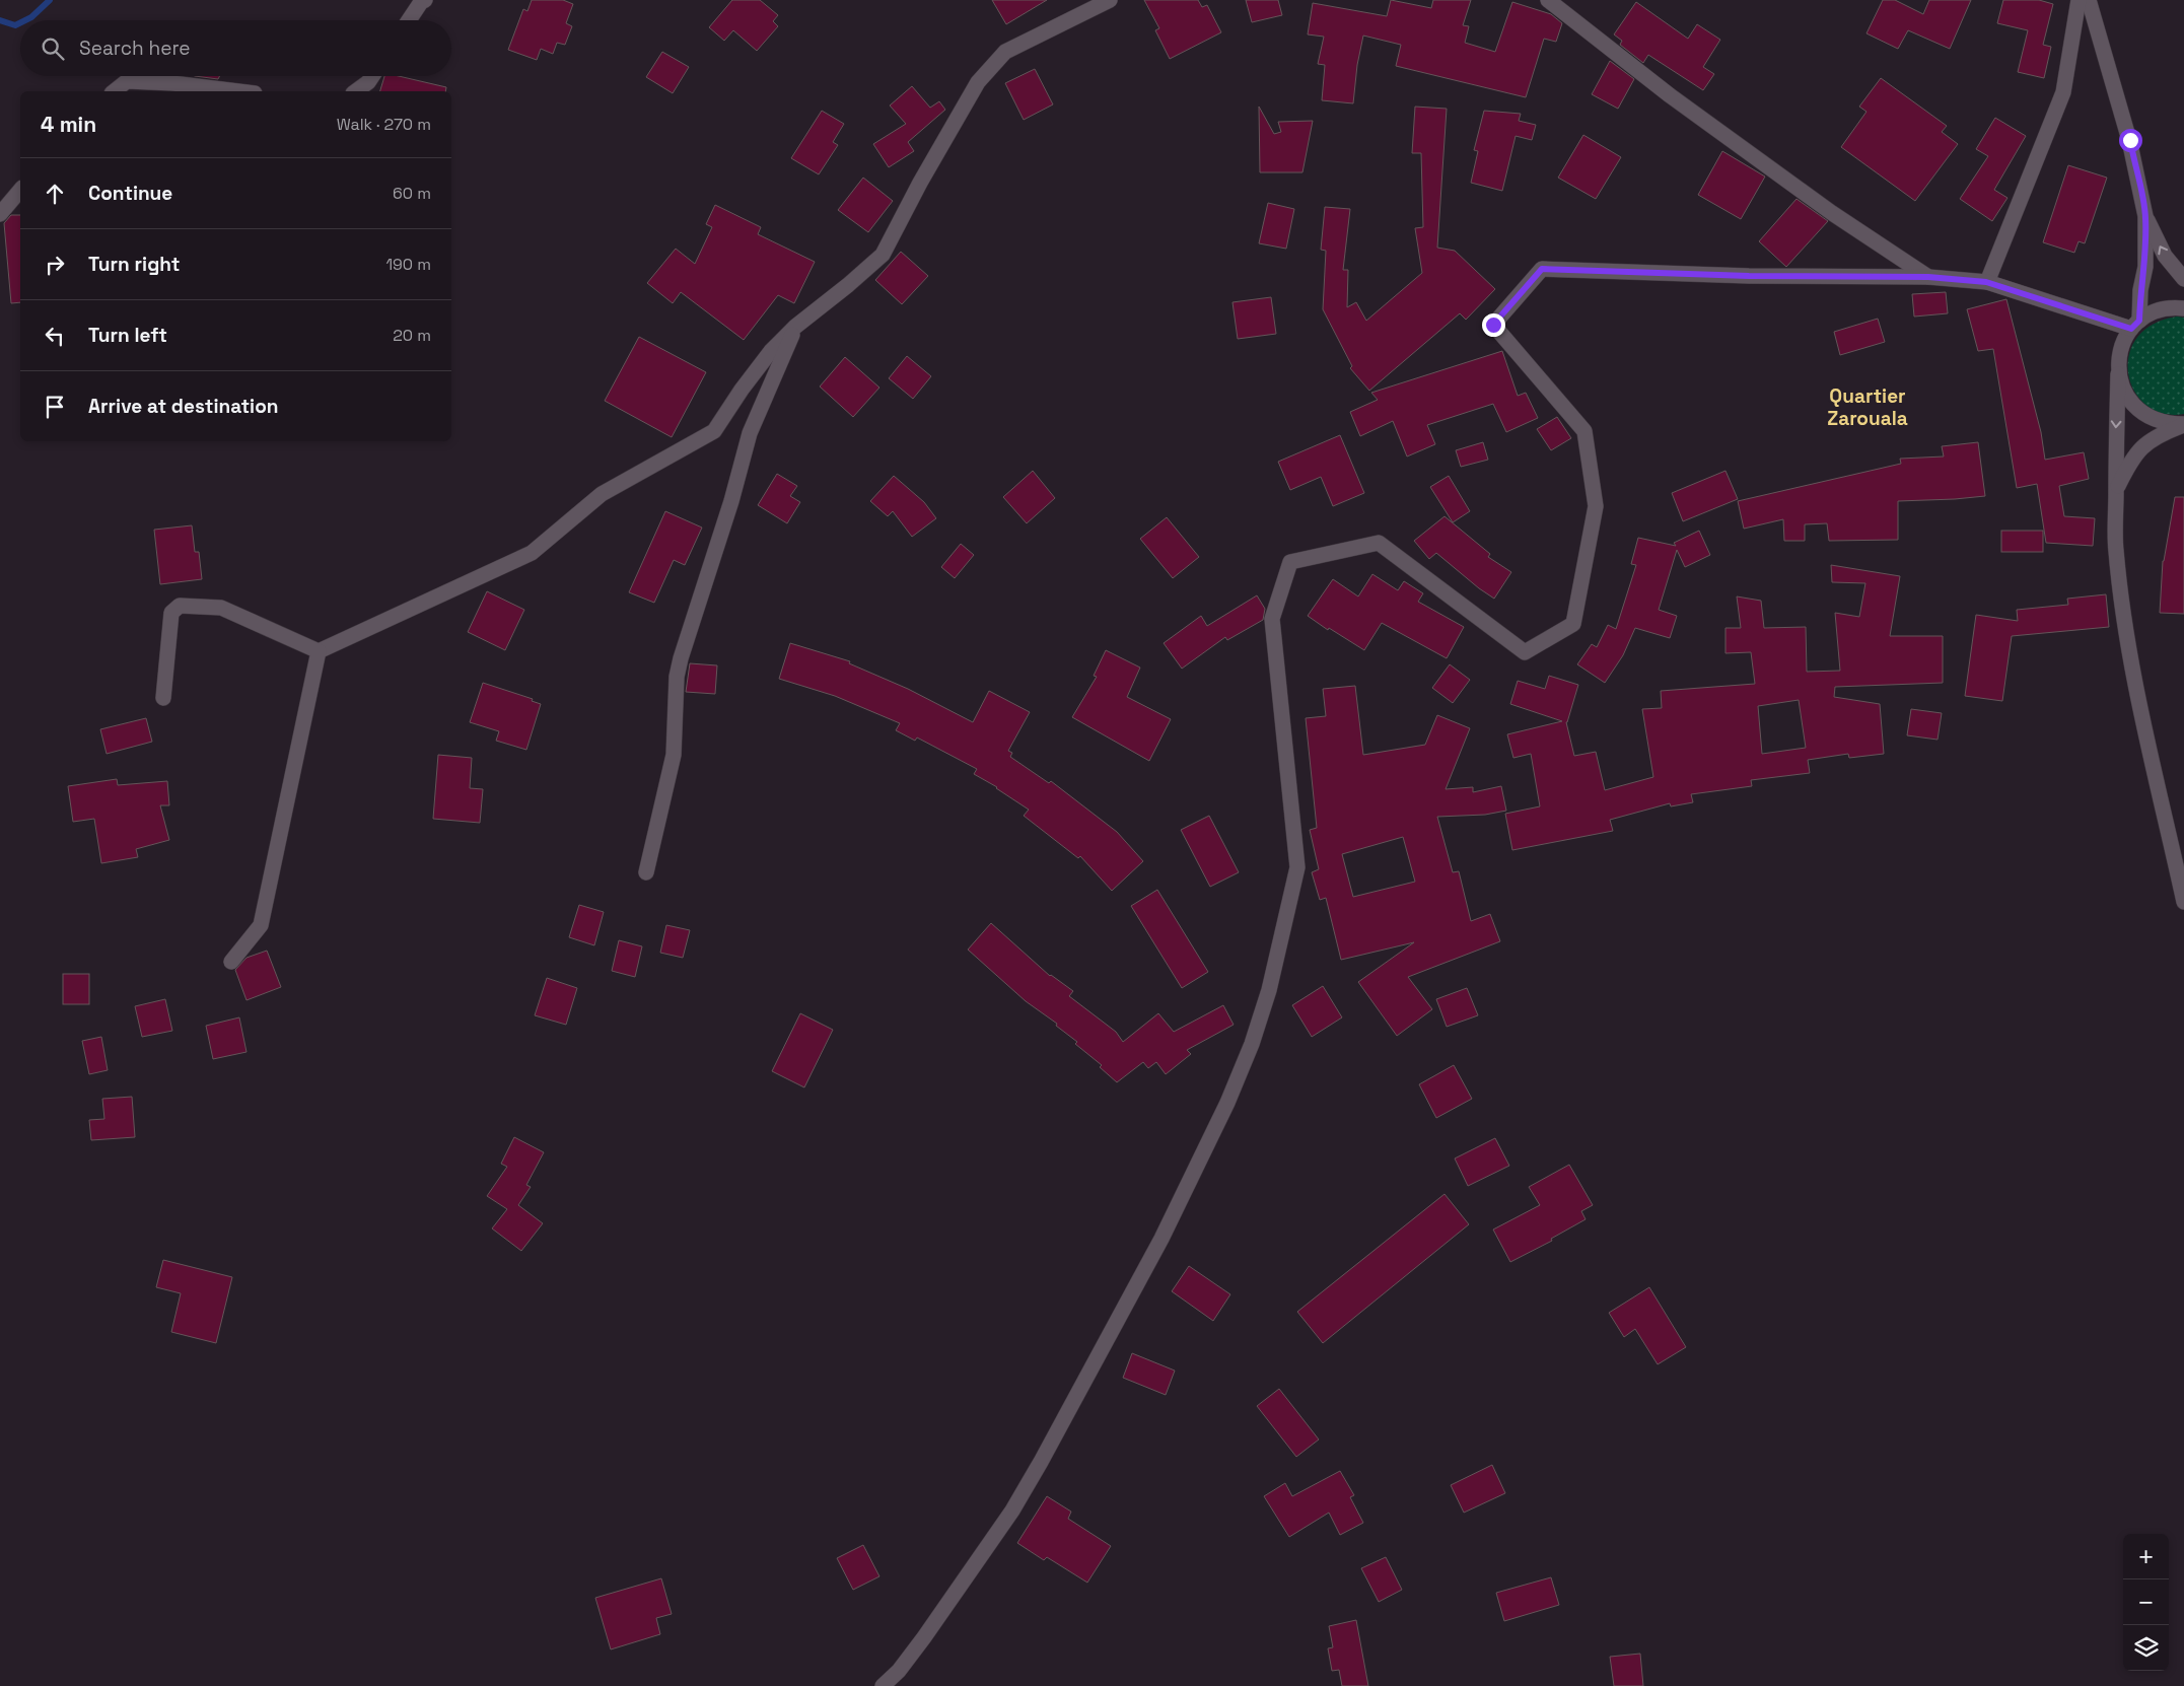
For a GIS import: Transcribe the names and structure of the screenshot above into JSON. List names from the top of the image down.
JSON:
{
  "districts": ["Quartier Zarouala"],
  "page": {
    "search": "Search here",
    "heading": ["4 min", "Walk · 270 m"],
    "list": [
      ["Continue", "60 m"],
      ["Turn right", "190 m"],
      ["Turn left", "20 m"],
      "Arrive at destination"
    ],
    "map_buttons": ["+", "−"]
  }
}
